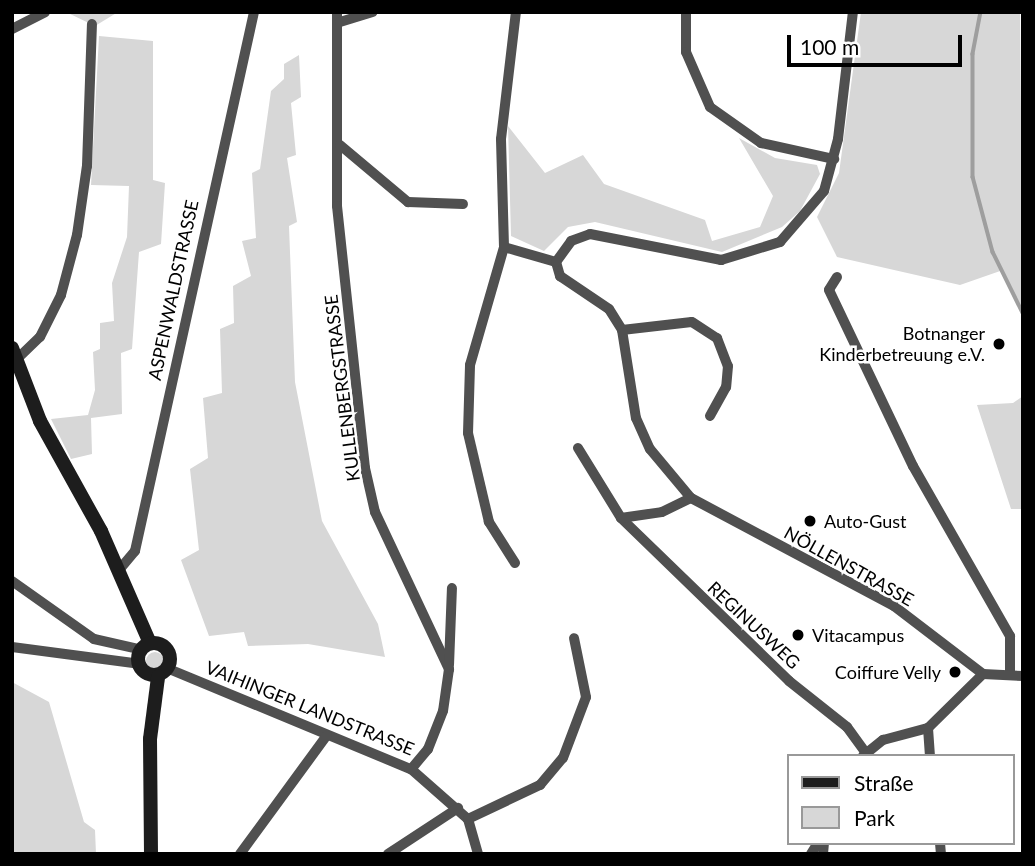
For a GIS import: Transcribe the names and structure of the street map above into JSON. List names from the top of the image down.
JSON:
{
  "streets": {
    "street": [
      "ASPENWALDSTRASSE",
      "KULLENBERGSTRASSE",
      "NÖLLENSTRASSE",
      "REGINUSWEG",
      "VAIHINGER LANDSTRASSE"
    ]
  },
  "crossings": [
    ["ASPENWALDSTRASSE", "VAIHINGER LANDSTRASSE"]
  ],
  "places": [
    "Botnanger Kinderbetreuung e.V.",
    "Auto-Gust",
    "Vitacampus",
    "Coiffure Velly"
  ],
  "legend": ["Straße", "Park"],
  "scale_bar": "100 m"
}
